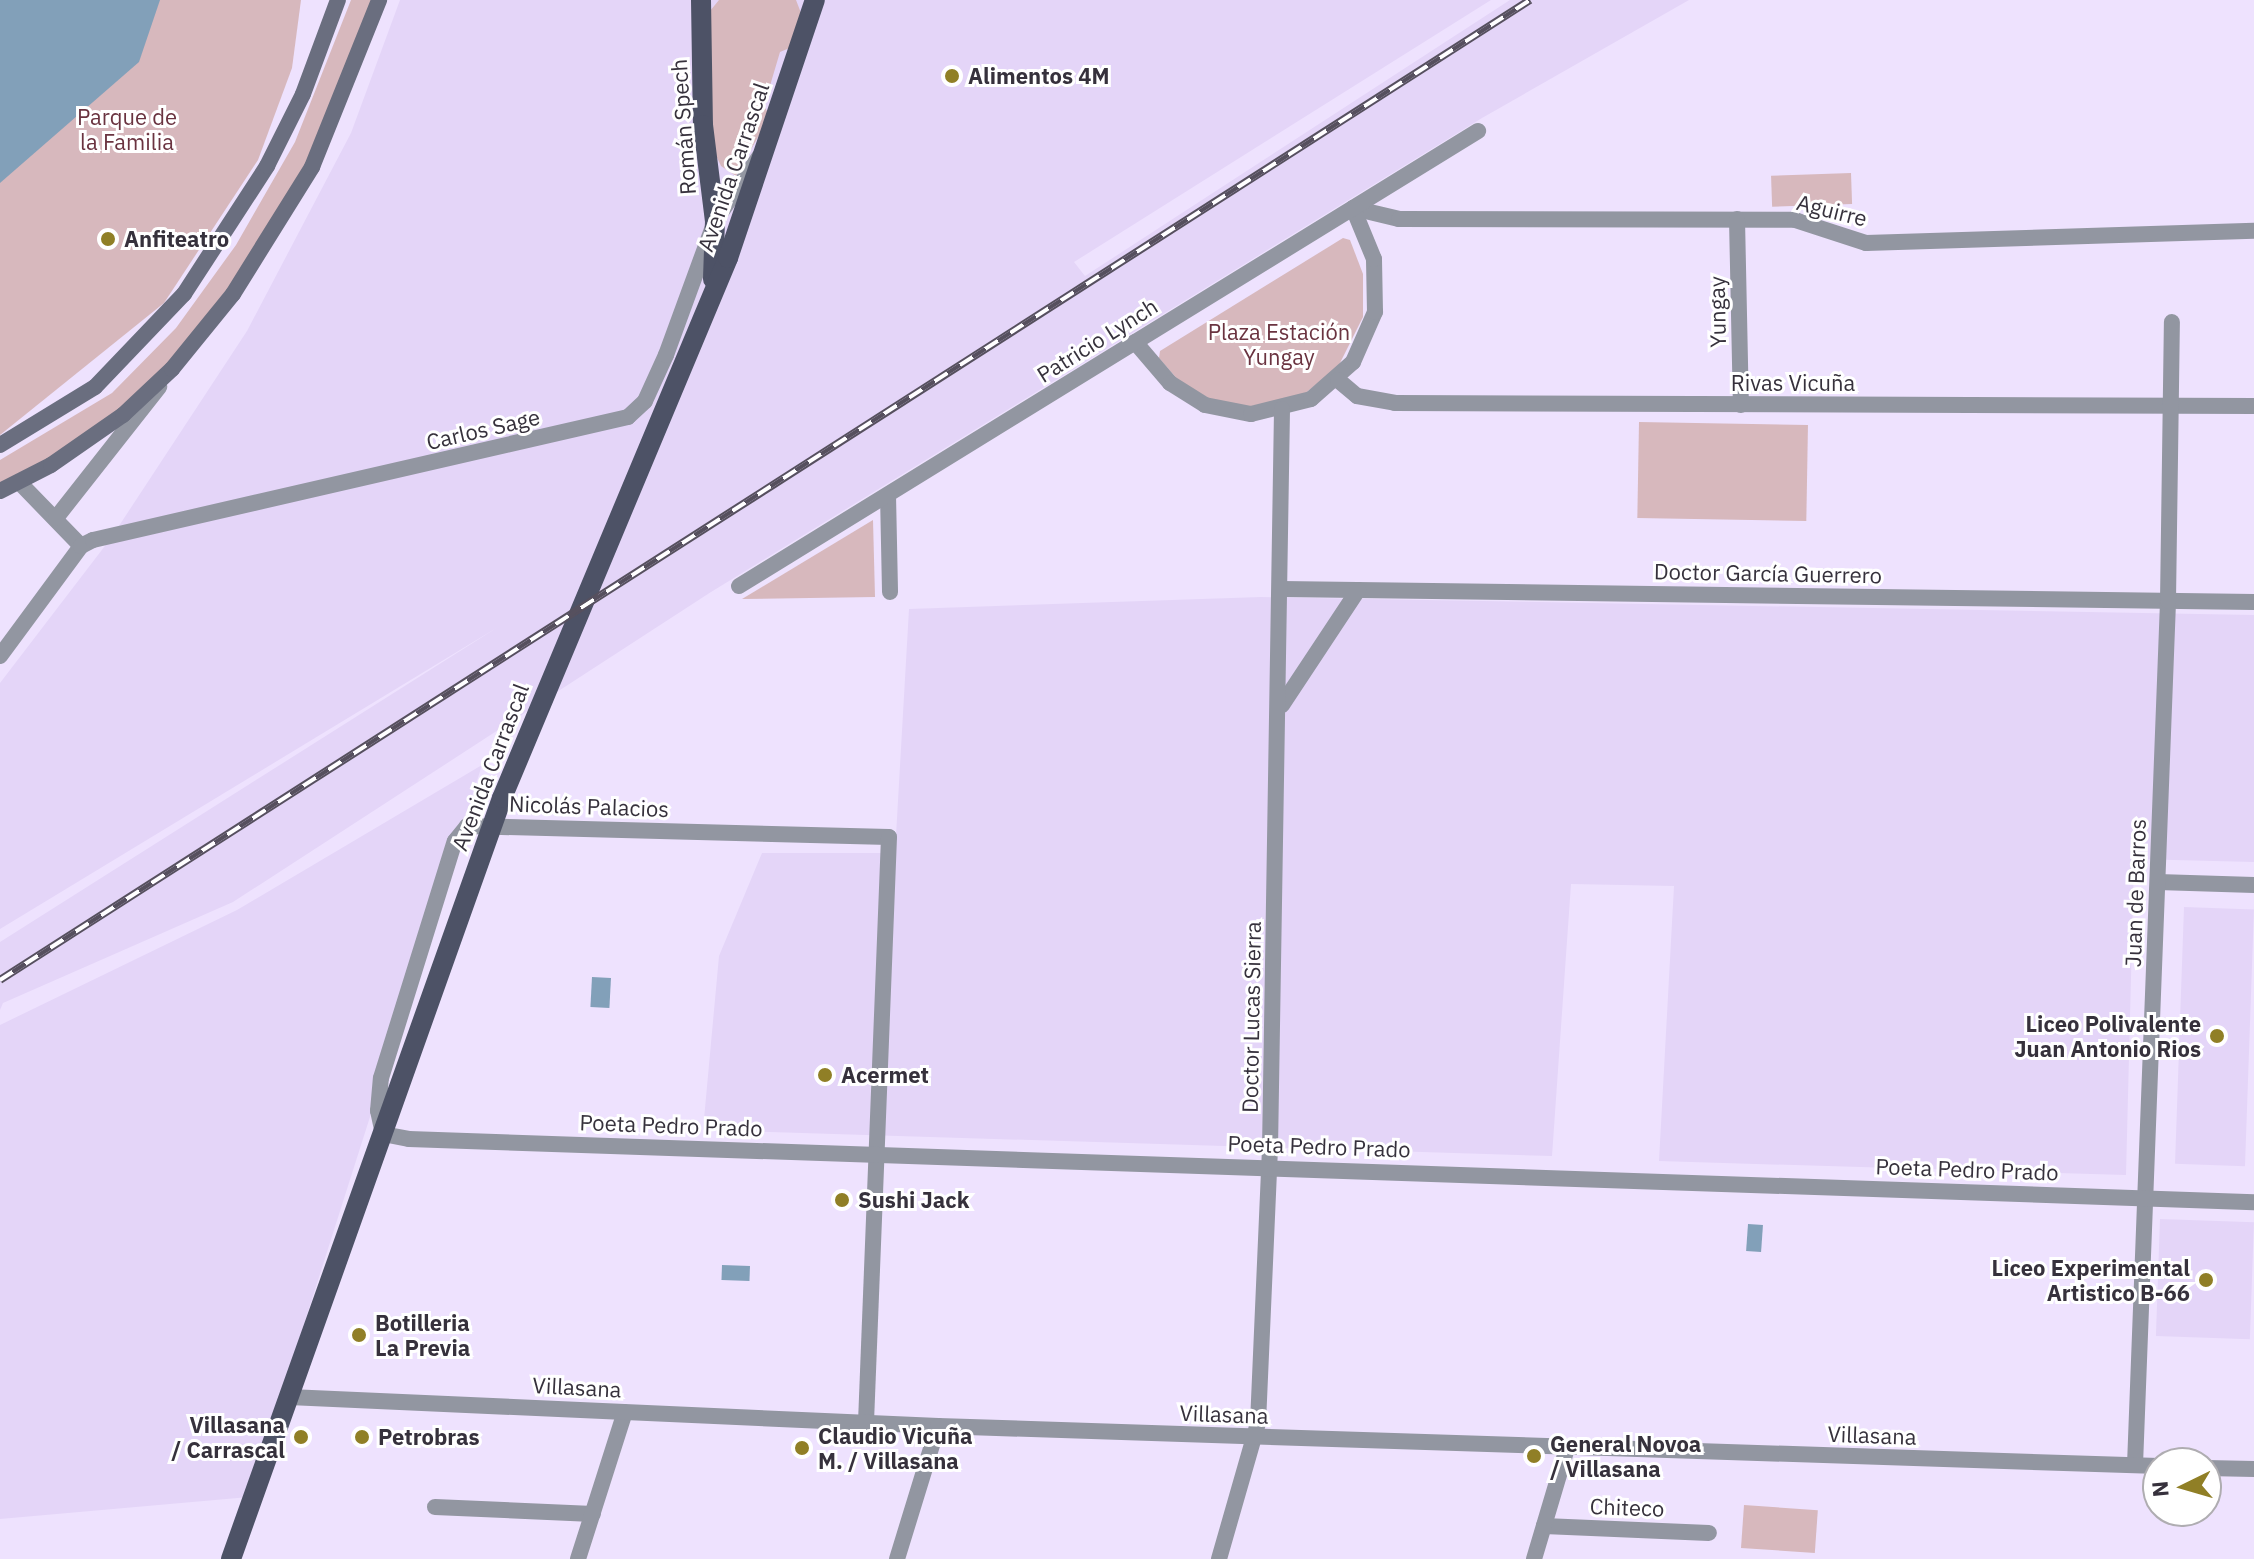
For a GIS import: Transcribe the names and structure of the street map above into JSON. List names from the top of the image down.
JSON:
{
  "streets": {
    "main road": ["Román Spech", "Avenida Carrascal"],
    "street": [
      "Aguirre",
      "Yungay",
      "Patricio Lynch",
      "Rivas Vicuña",
      "Carlos Sage",
      "Doctor García Guerrero",
      "Nicolás Palacios",
      "Juan de Barros",
      "Doctor Lucas Sierra",
      "Poeta Pedro Prado",
      "Villasana",
      "Chiteco"
    ]
  },
  "crossings": [
    ["Román Spech", "Avenida Carrascal"],
    ["Román Spech", "Carlos Sage"],
    ["Avenida Carrascal", "Carlos Sage"],
    ["Avenida Carrascal", "Nicolás Palacios"],
    ["Avenida Carrascal", "Poeta Pedro Prado"],
    ["Avenida Carrascal", "Villasana"],
    ["Aguirre", "Yungay"],
    ["Aguirre", "Patricio Lynch"],
    ["Yungay", "Rivas Vicuña"],
    ["Rivas Vicuña", "Juan de Barros"],
    ["Doctor García Guerrero", "Juan de Barros"],
    ["Doctor García Guerrero", "Doctor Lucas Sierra"],
    ["Nicolás Palacios", "Poeta Pedro Prado"],
    ["Juan de Barros", "Poeta Pedro Prado"],
    ["Juan de Barros", "Villasana"],
    ["Doctor Lucas Sierra", "Poeta Pedro Prado"],
    ["Doctor Lucas Sierra", "Villasana"]
  ],
  "parks": ["Parque de la Familia", "Plaza Estación Yungay"],
  "places": [
    "Alimentos 4M",
    "Anfiteatro",
    "Liceo Polivalente Juan Antonio Rios",
    "Acermet",
    "Sushi Jack",
    "Liceo Experimental Artistico B-66",
    "Botilleria La Previa",
    "Villasana / Carrascal",
    "Petrobras",
    "Claudio Vicuña M. / Villasana",
    "General Novoa / Villasana"
  ],
  "north": "left"
}
